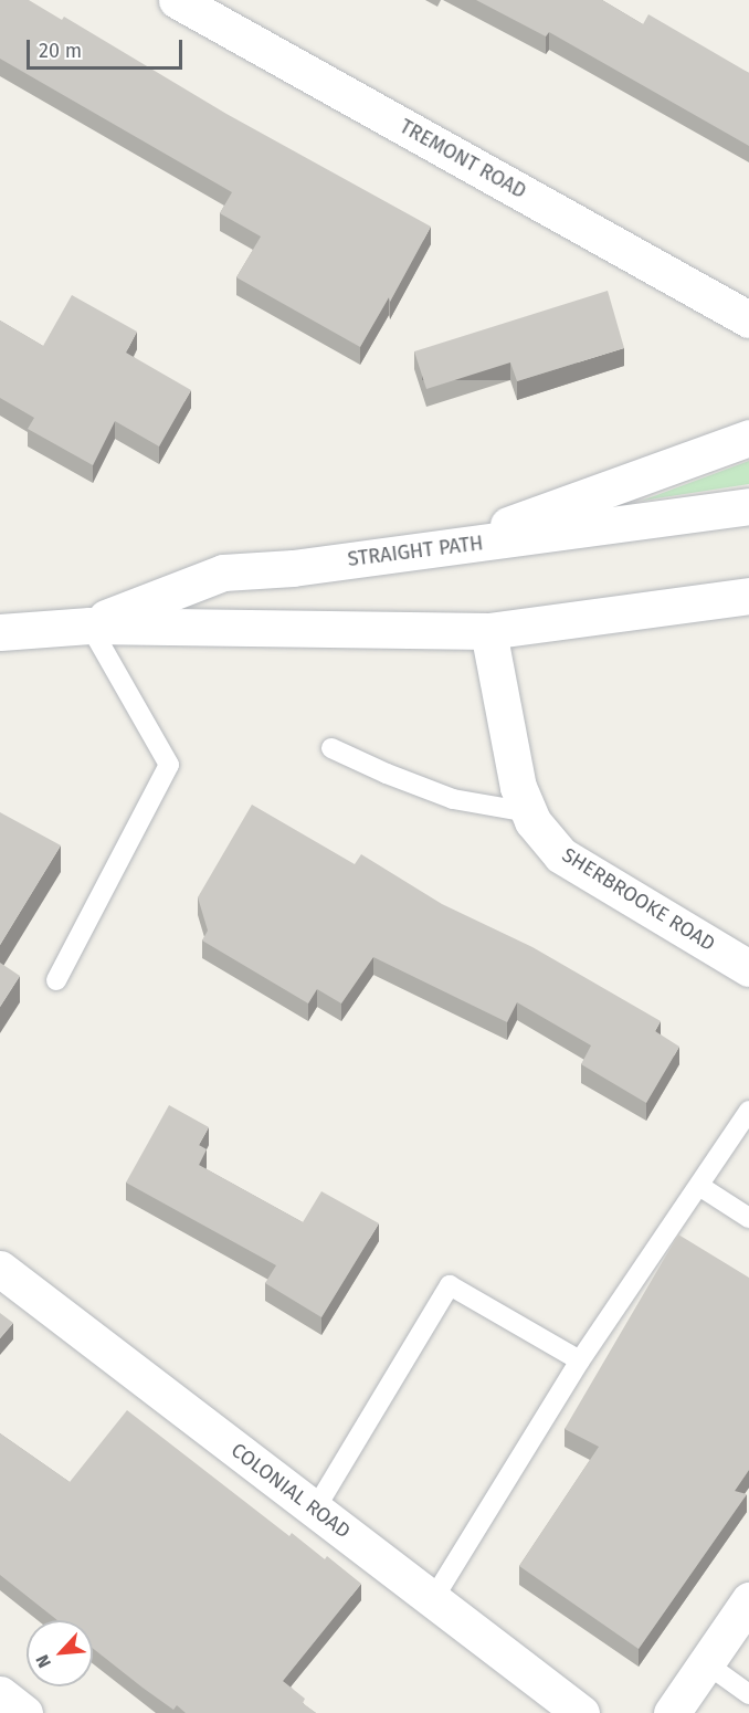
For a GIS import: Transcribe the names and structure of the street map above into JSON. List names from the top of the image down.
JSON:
{
  "streets": {
    "main road": [
      "TREMONT ROAD",
      "STRAIGHT PATH",
      "SHERBROOKE ROAD",
      "COLONIAL ROAD"
    ]
  },
  "crossings": [
    ["STRAIGHT PATH", "SHERBROOKE ROAD"]
  ],
  "scale_bar": "20 m",
  "north": "bottom left"
}
